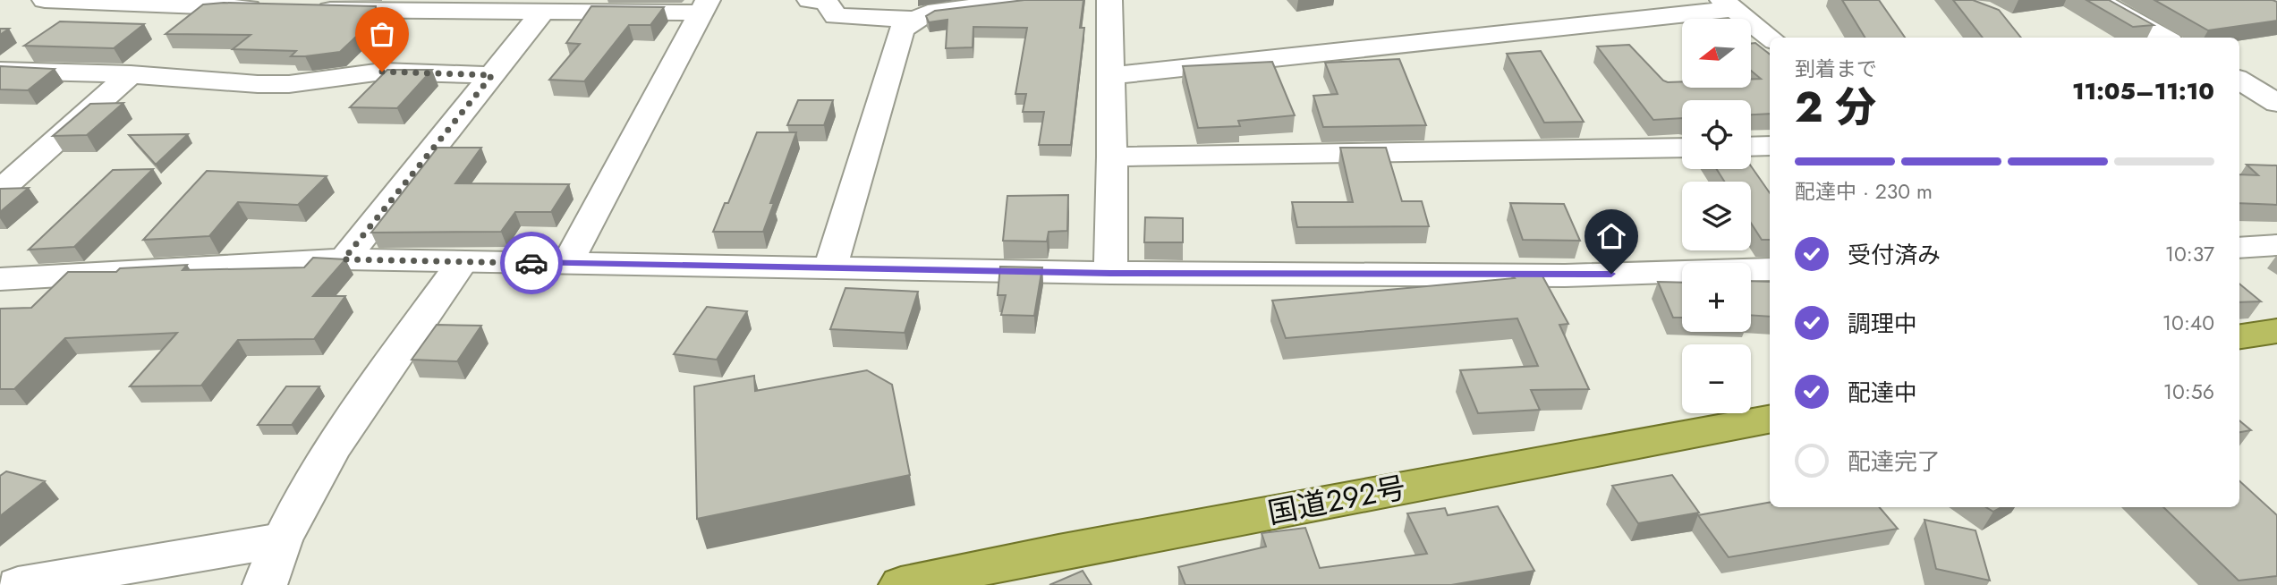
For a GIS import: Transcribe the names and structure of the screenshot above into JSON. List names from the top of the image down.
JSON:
{
  "streets": {
    "highway": ["国道292号"]
  },
  "north": "left",
  "page": {
    "map_buttons": ["+", "−"],
    "heading": ["2 分", "到着まで", "11:05–11:10"],
    "bar": "配達中 · 230 m",
    "list": [
      ["受付済み", "10:37"],
      ["調理中", "10:40"],
      ["配達中", "10:56"],
      "配達完了"
    ]
  }
}
